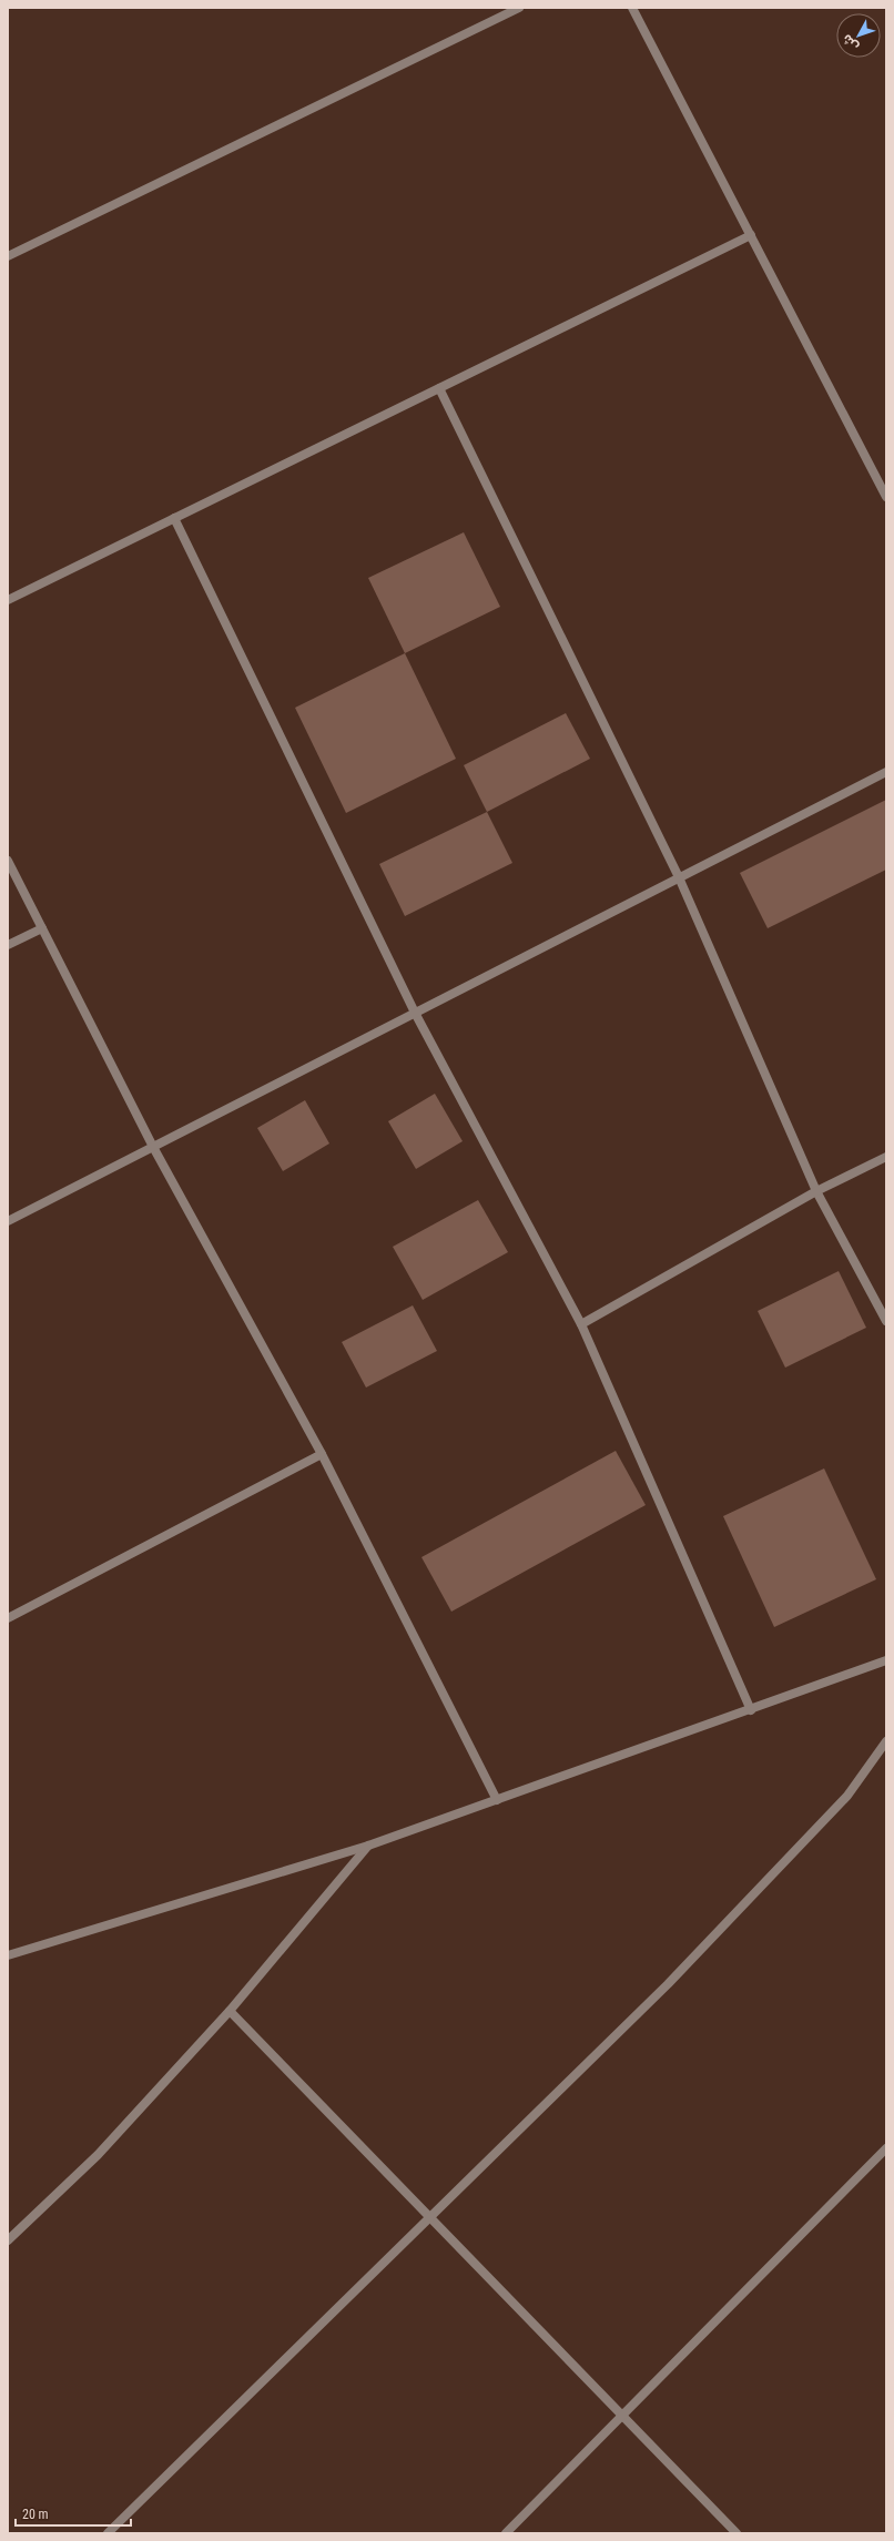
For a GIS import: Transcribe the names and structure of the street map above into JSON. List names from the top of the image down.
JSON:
{
  "scale_bar": "20 m",
  "north": "bottom left"
}
